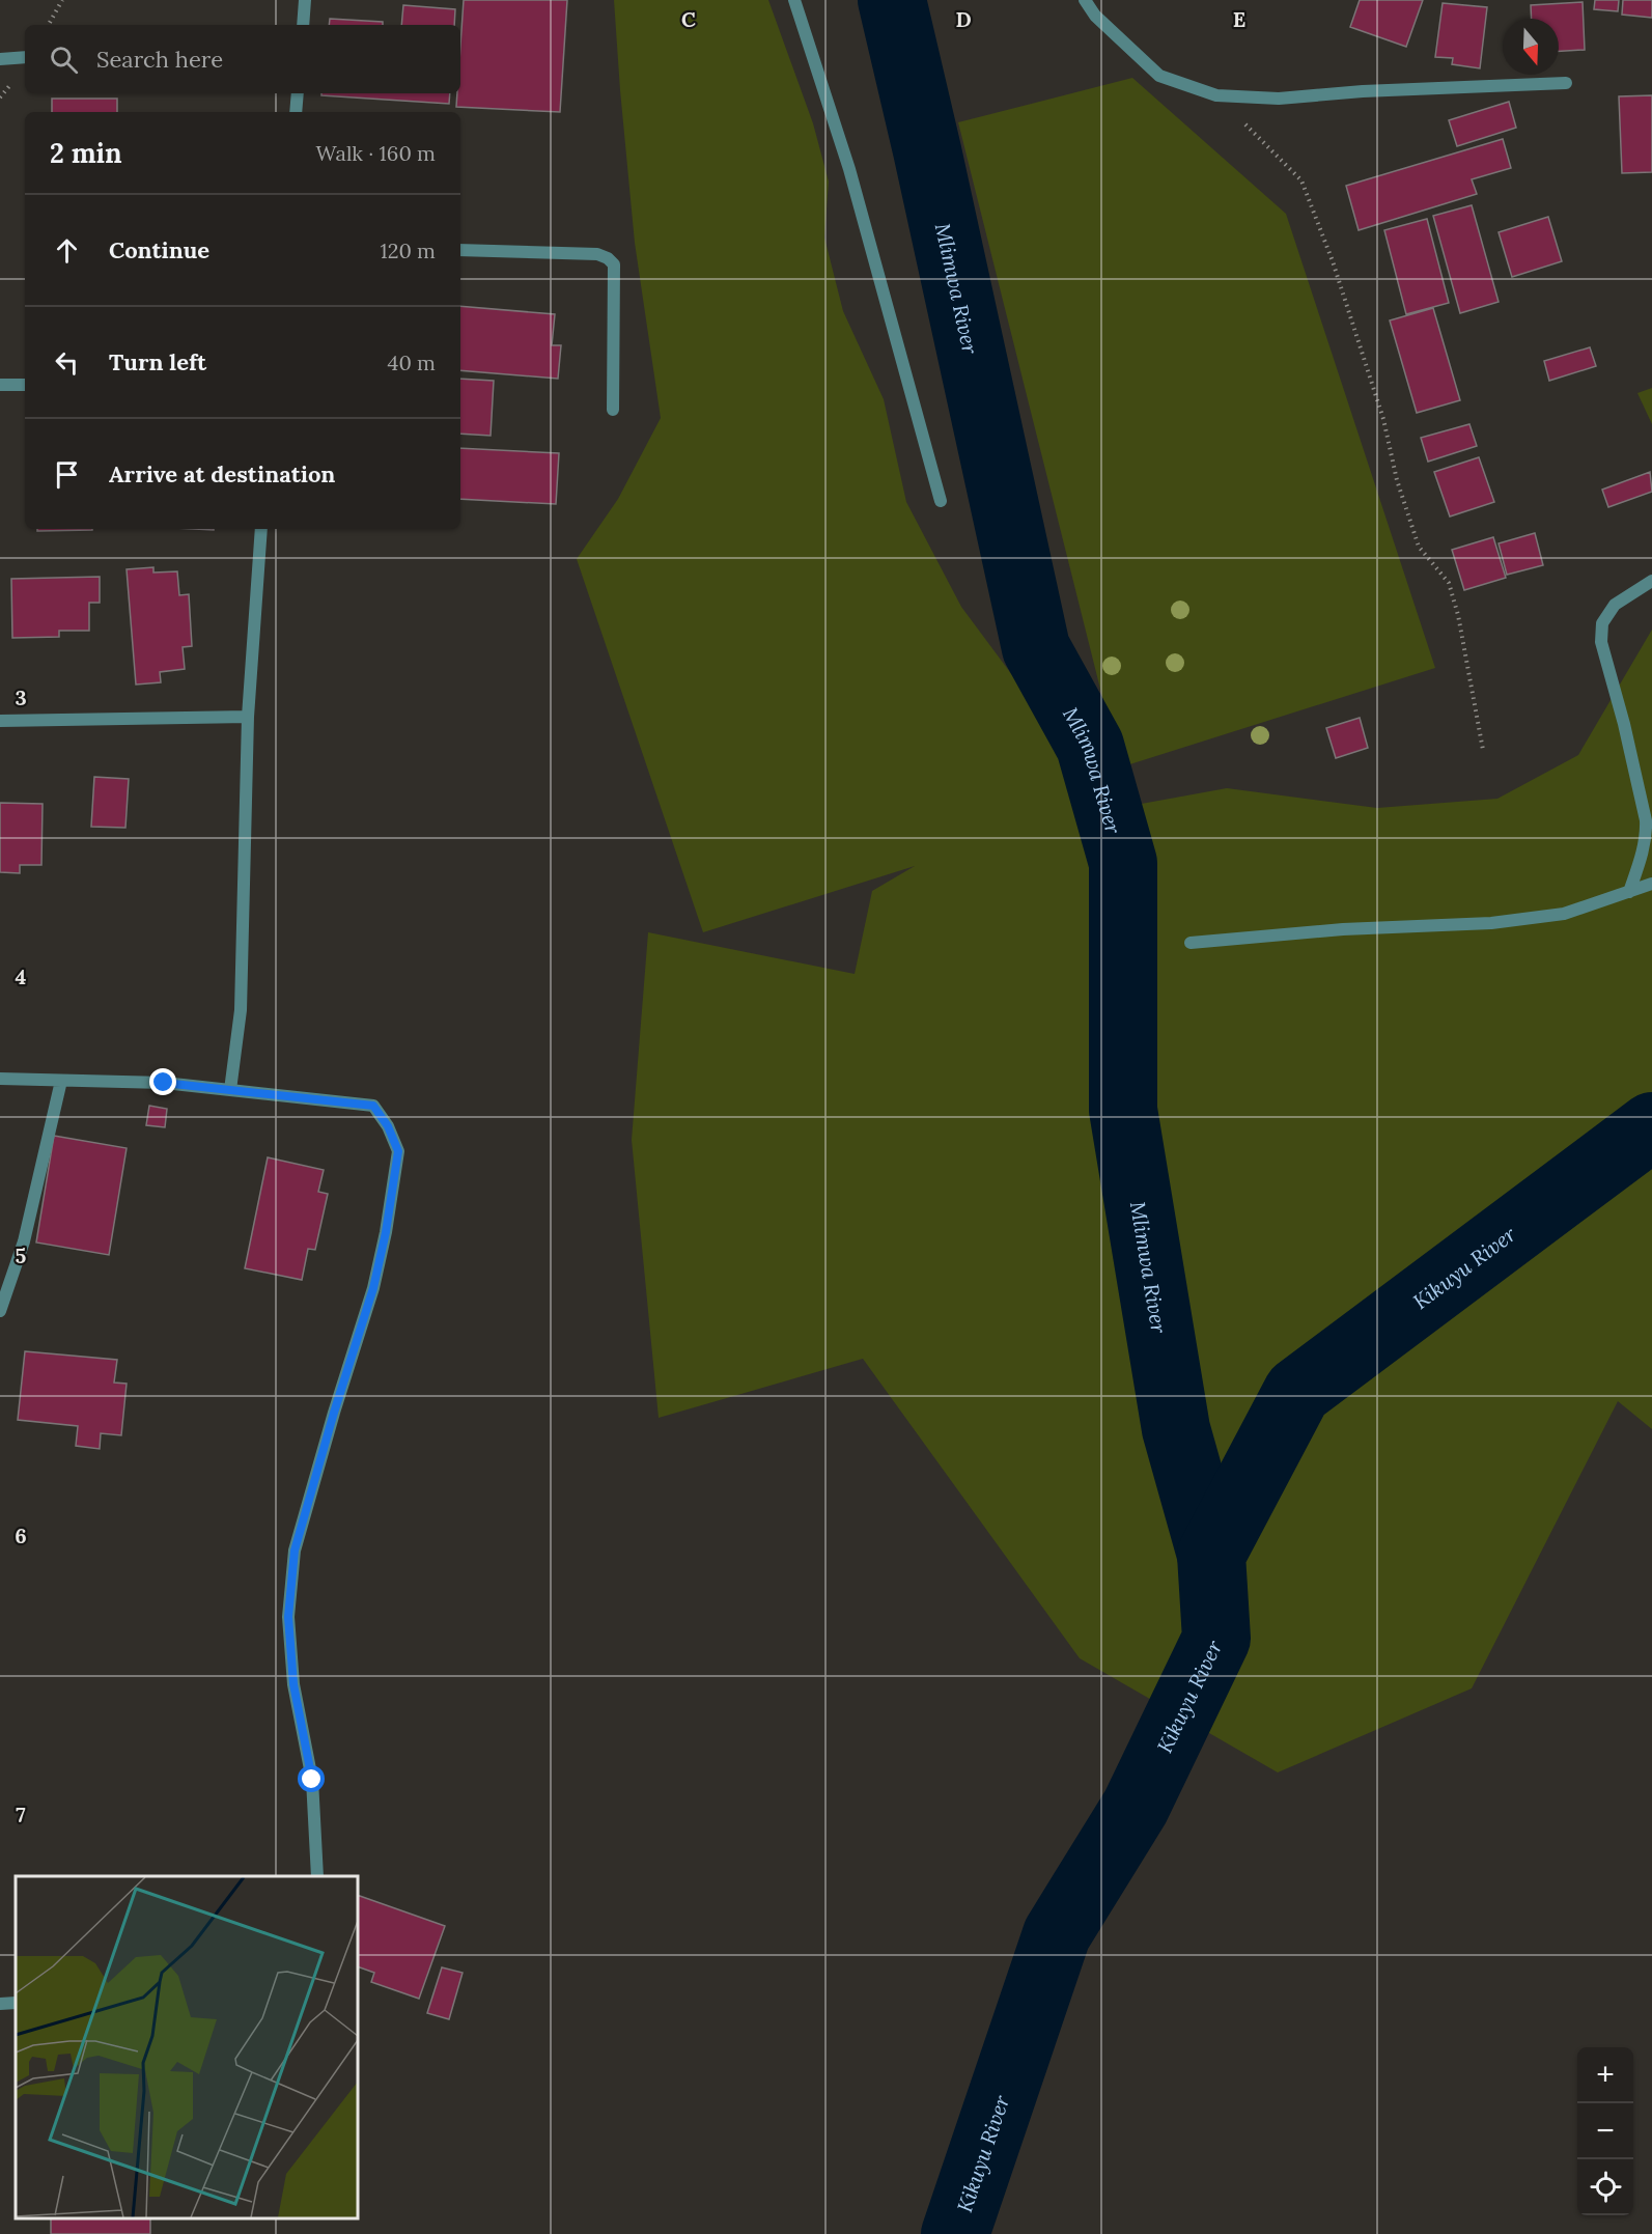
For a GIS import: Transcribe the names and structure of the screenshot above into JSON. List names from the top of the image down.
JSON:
{
  "water": ["Mlimwa River", "Kikuyu River"],
  "north": "bottom",
  "page": {
    "search": "Search here",
    "heading": ["2 min", "Walk · 160 m"],
    "list": [
      ["Continue", "120 m"],
      ["Turn left", "40 m"],
      "Arrive at destination"
    ],
    "map_buttons": ["+", "−"]
  },
  "grid": {
    "columns": ["C", "D", "E"],
    "rows": [
      "3",
      "4",
      "5",
      "6",
      "7"
    ]
  }
}
